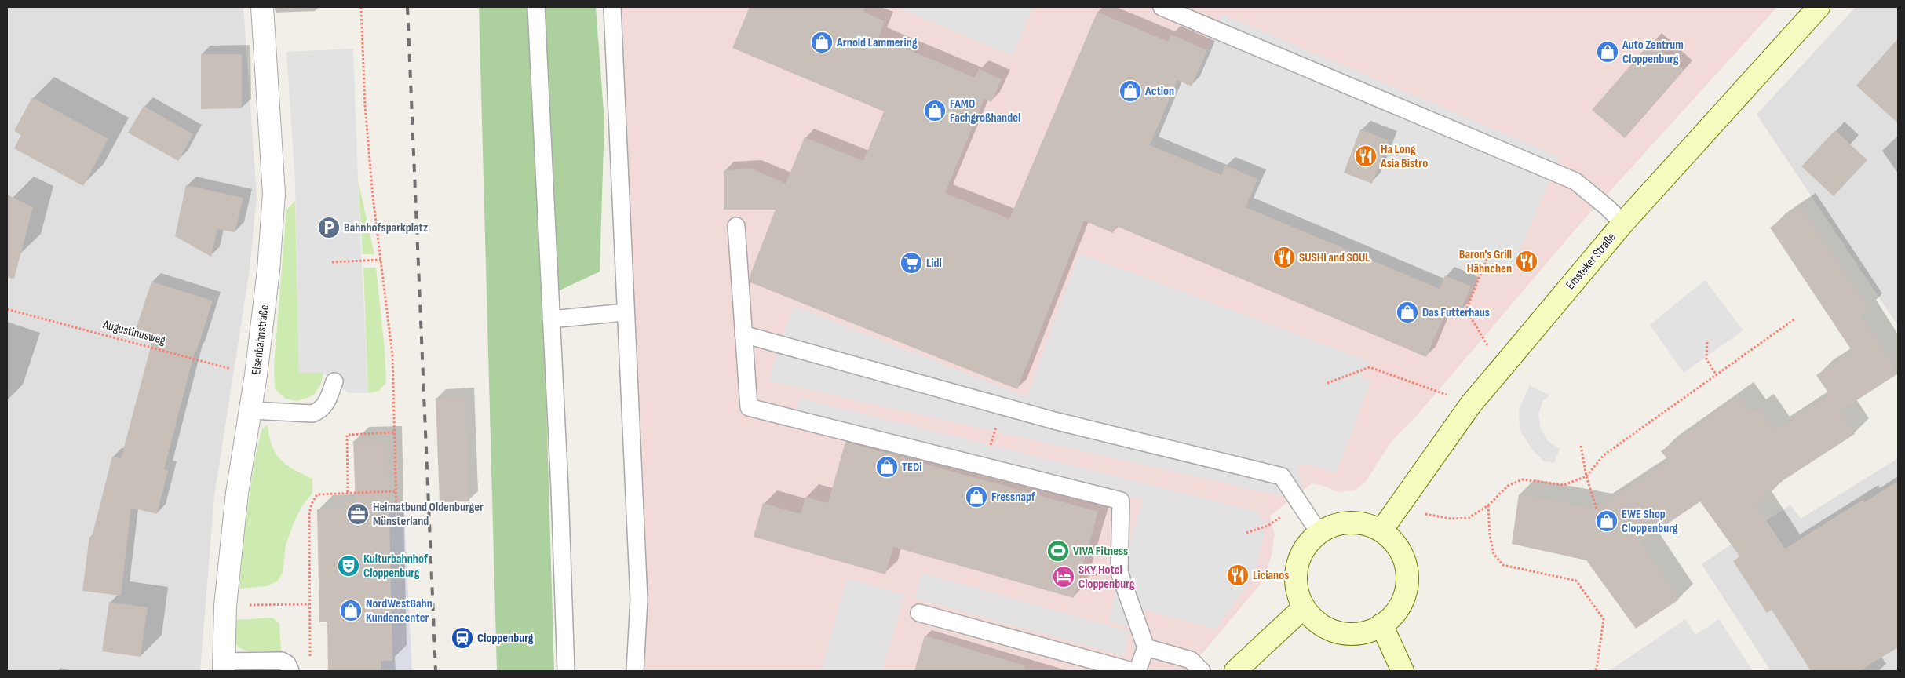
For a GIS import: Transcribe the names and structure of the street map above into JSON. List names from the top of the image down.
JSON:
{
  "streets": {
    "street": ["Emsteker Straße", "Eisenbahnstraße"],
    "path": ["Augustinusweg"]
  },
  "crossings": [
    ["Augustinusweg", "Eisenbahnstraße"]
  ],
  "places": {
    "shop": [
      "Arnold Lammering",
      "Auto Zentrum Cloppenburg",
      "Action",
      "FAMO Fachgroßhandel",
      "Das Futterhaus",
      "TEDi",
      "Fressnapf",
      "EWE Shop Cloppenburg",
      "NordWestBahn Kundencenter"
    ],
    "restaurant": [
      "Ha Long Asia Bistro",
      "SUSHI and SOUL",
      "Baron's Grill Hähnchen",
      "Licianos"
    ],
    "parking": ["Bahnhofsparkplatz"],
    "supermarket": ["Lidl"],
    "office": ["Heimatbund Oldenburger Münsterland"],
    "sports": ["VIVA Fitness"],
    "theatre": ["Kulturbahnhof Cloppenburg"],
    "hotel": ["SKY Hotel Cloppenburg"],
    "station": ["Cloppenburg"]
  }
}
